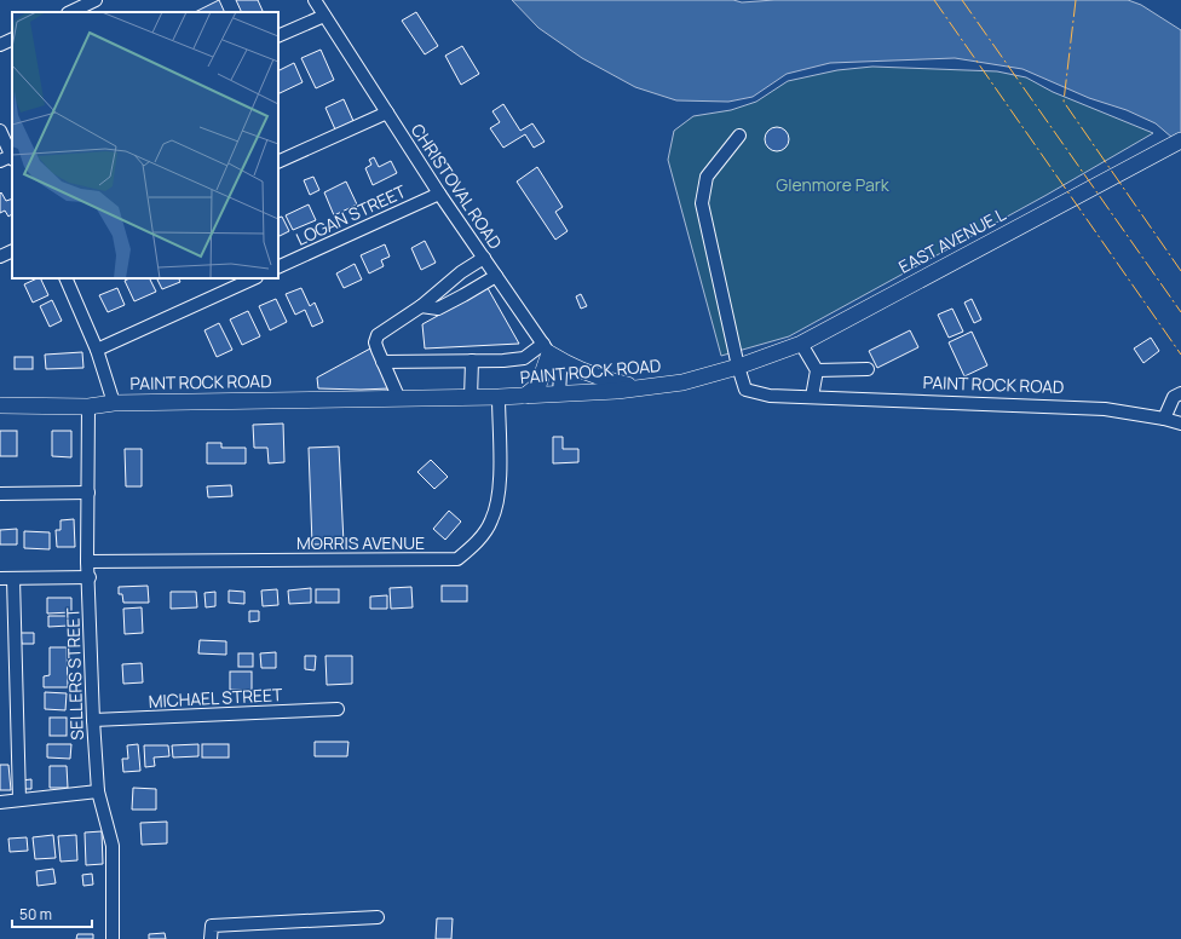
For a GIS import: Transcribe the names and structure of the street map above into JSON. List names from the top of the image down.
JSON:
{
  "streets": {
    "main road": ["EAST AVENUE L", "PAINT ROCK ROAD"],
    "street": [
      "CHRISTOVAL ROAD",
      "LOGAN STREET",
      "MORRIS AVENUE",
      "SELLERS STREET",
      "MICHAEL STREET"
    ]
  },
  "crossings": [
    ["CHRISTOVAL ROAD", "LOGAN STREET"],
    ["CHRISTOVAL ROAD", "PAINT ROCK ROAD"],
    ["EAST AVENUE L", "PAINT ROCK ROAD"],
    ["PAINT ROCK ROAD", "MORRIS AVENUE"],
    ["PAINT ROCK ROAD", "SELLERS STREET"],
    ["MORRIS AVENUE", "SELLERS STREET"],
    ["SELLERS STREET", "MICHAEL STREET"]
  ],
  "parks": ["Glenmore Park"],
  "scale_bar": "50 m"
}
